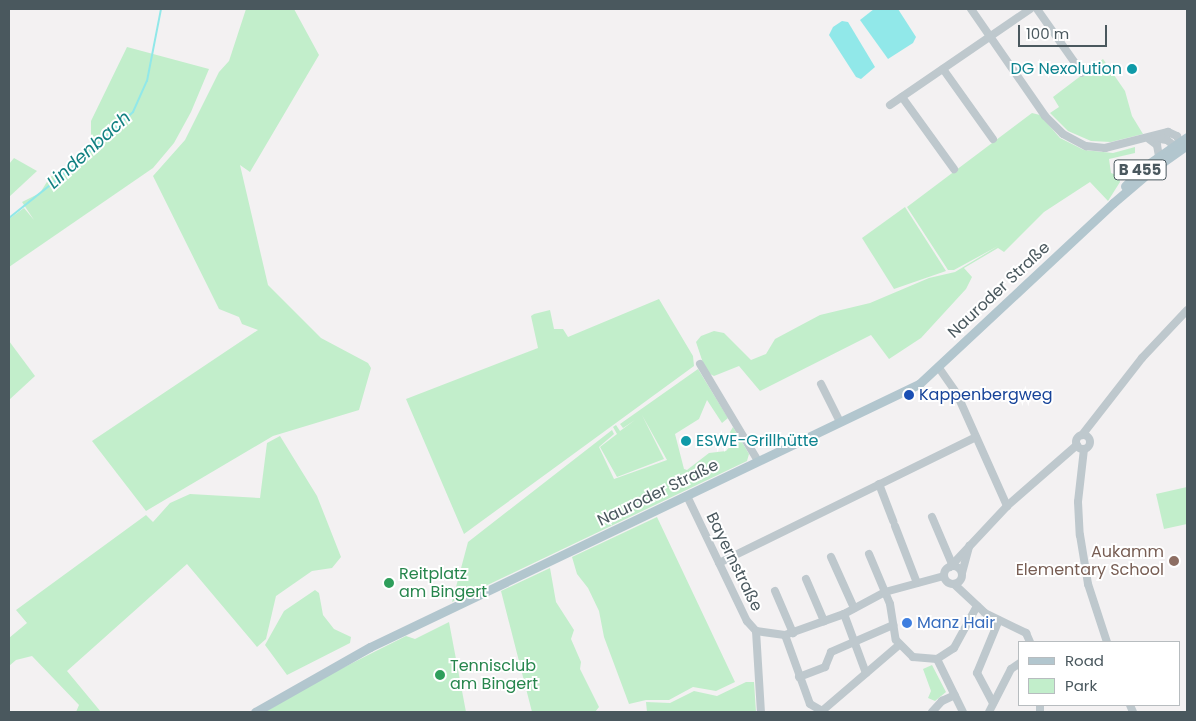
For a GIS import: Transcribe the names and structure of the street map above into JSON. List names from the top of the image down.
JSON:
{
  "streets": {
    "main road": ["B 455", "Nauroder Straße"],
    "street": ["Bayernstraße"]
  },
  "crossings": [
    ["Nauroder Straße", "Bayernstraße"]
  ],
  "water": ["Lindenbach"],
  "places": [
    "DG Nexolution",
    "Kappenbergweg",
    "ESWE-Grillhütte",
    "Aukamm Elementary School",
    "Reitplatz am Bingert",
    "Manz Hair",
    "Tennisclub am Bingert"
  ],
  "legend": ["Road", "Park"],
  "scale_bar": "100 m"
}
